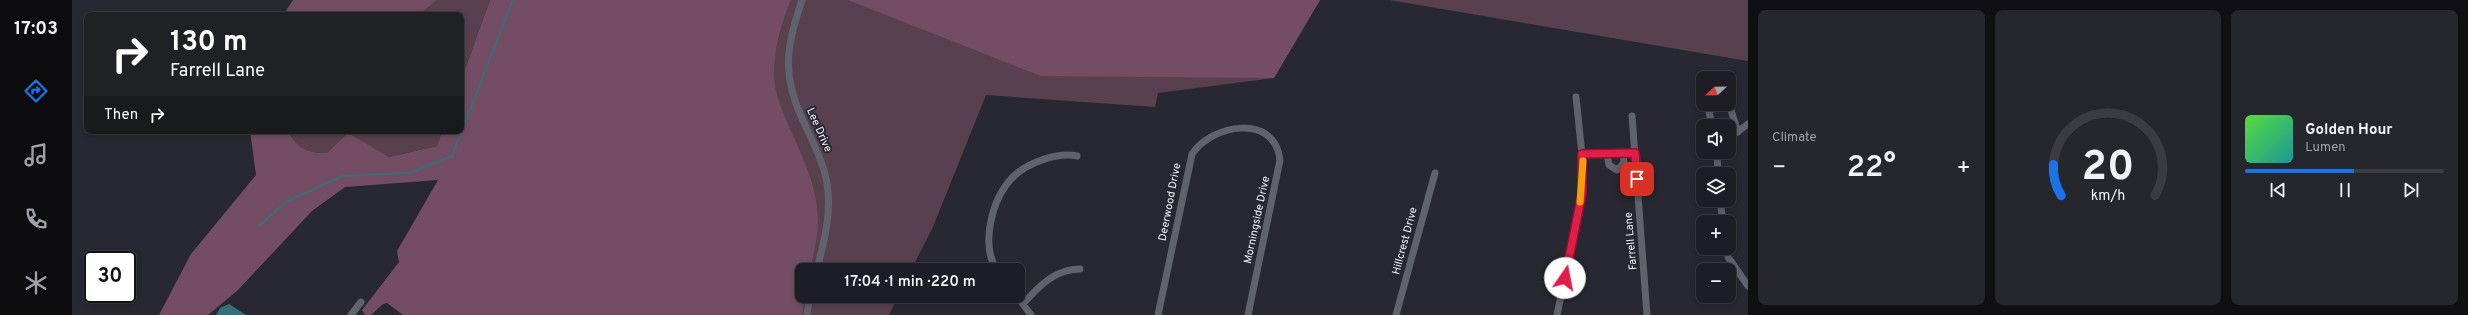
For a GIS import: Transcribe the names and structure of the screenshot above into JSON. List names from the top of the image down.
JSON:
{
  "streets": {
    "street": [
      "Lee Drive",
      "Deerwood Drive",
      "Morningside Drive",
      "Hillcrest Drive",
      "Farrell Lane"
    ]
  },
  "crossings": [
    ["Deerwood Drive", "Morningside Drive"]
  ],
  "north": "left",
  "page": {
    "tabs": "17:03",
    "tile": "Climate",
    "turn": ["130 m", "Farrell Lane"],
    "map_buttons": ["+", "−"],
    "then": "Then",
    "song": ["Golden Hour", "Lumen"],
    "heat": ["−", "22°", "+"],
    "limit": "30",
    "trip": "17:04 · 1 min · 220 m",
    "gauge": ["20", "km/h"]
  }
}
